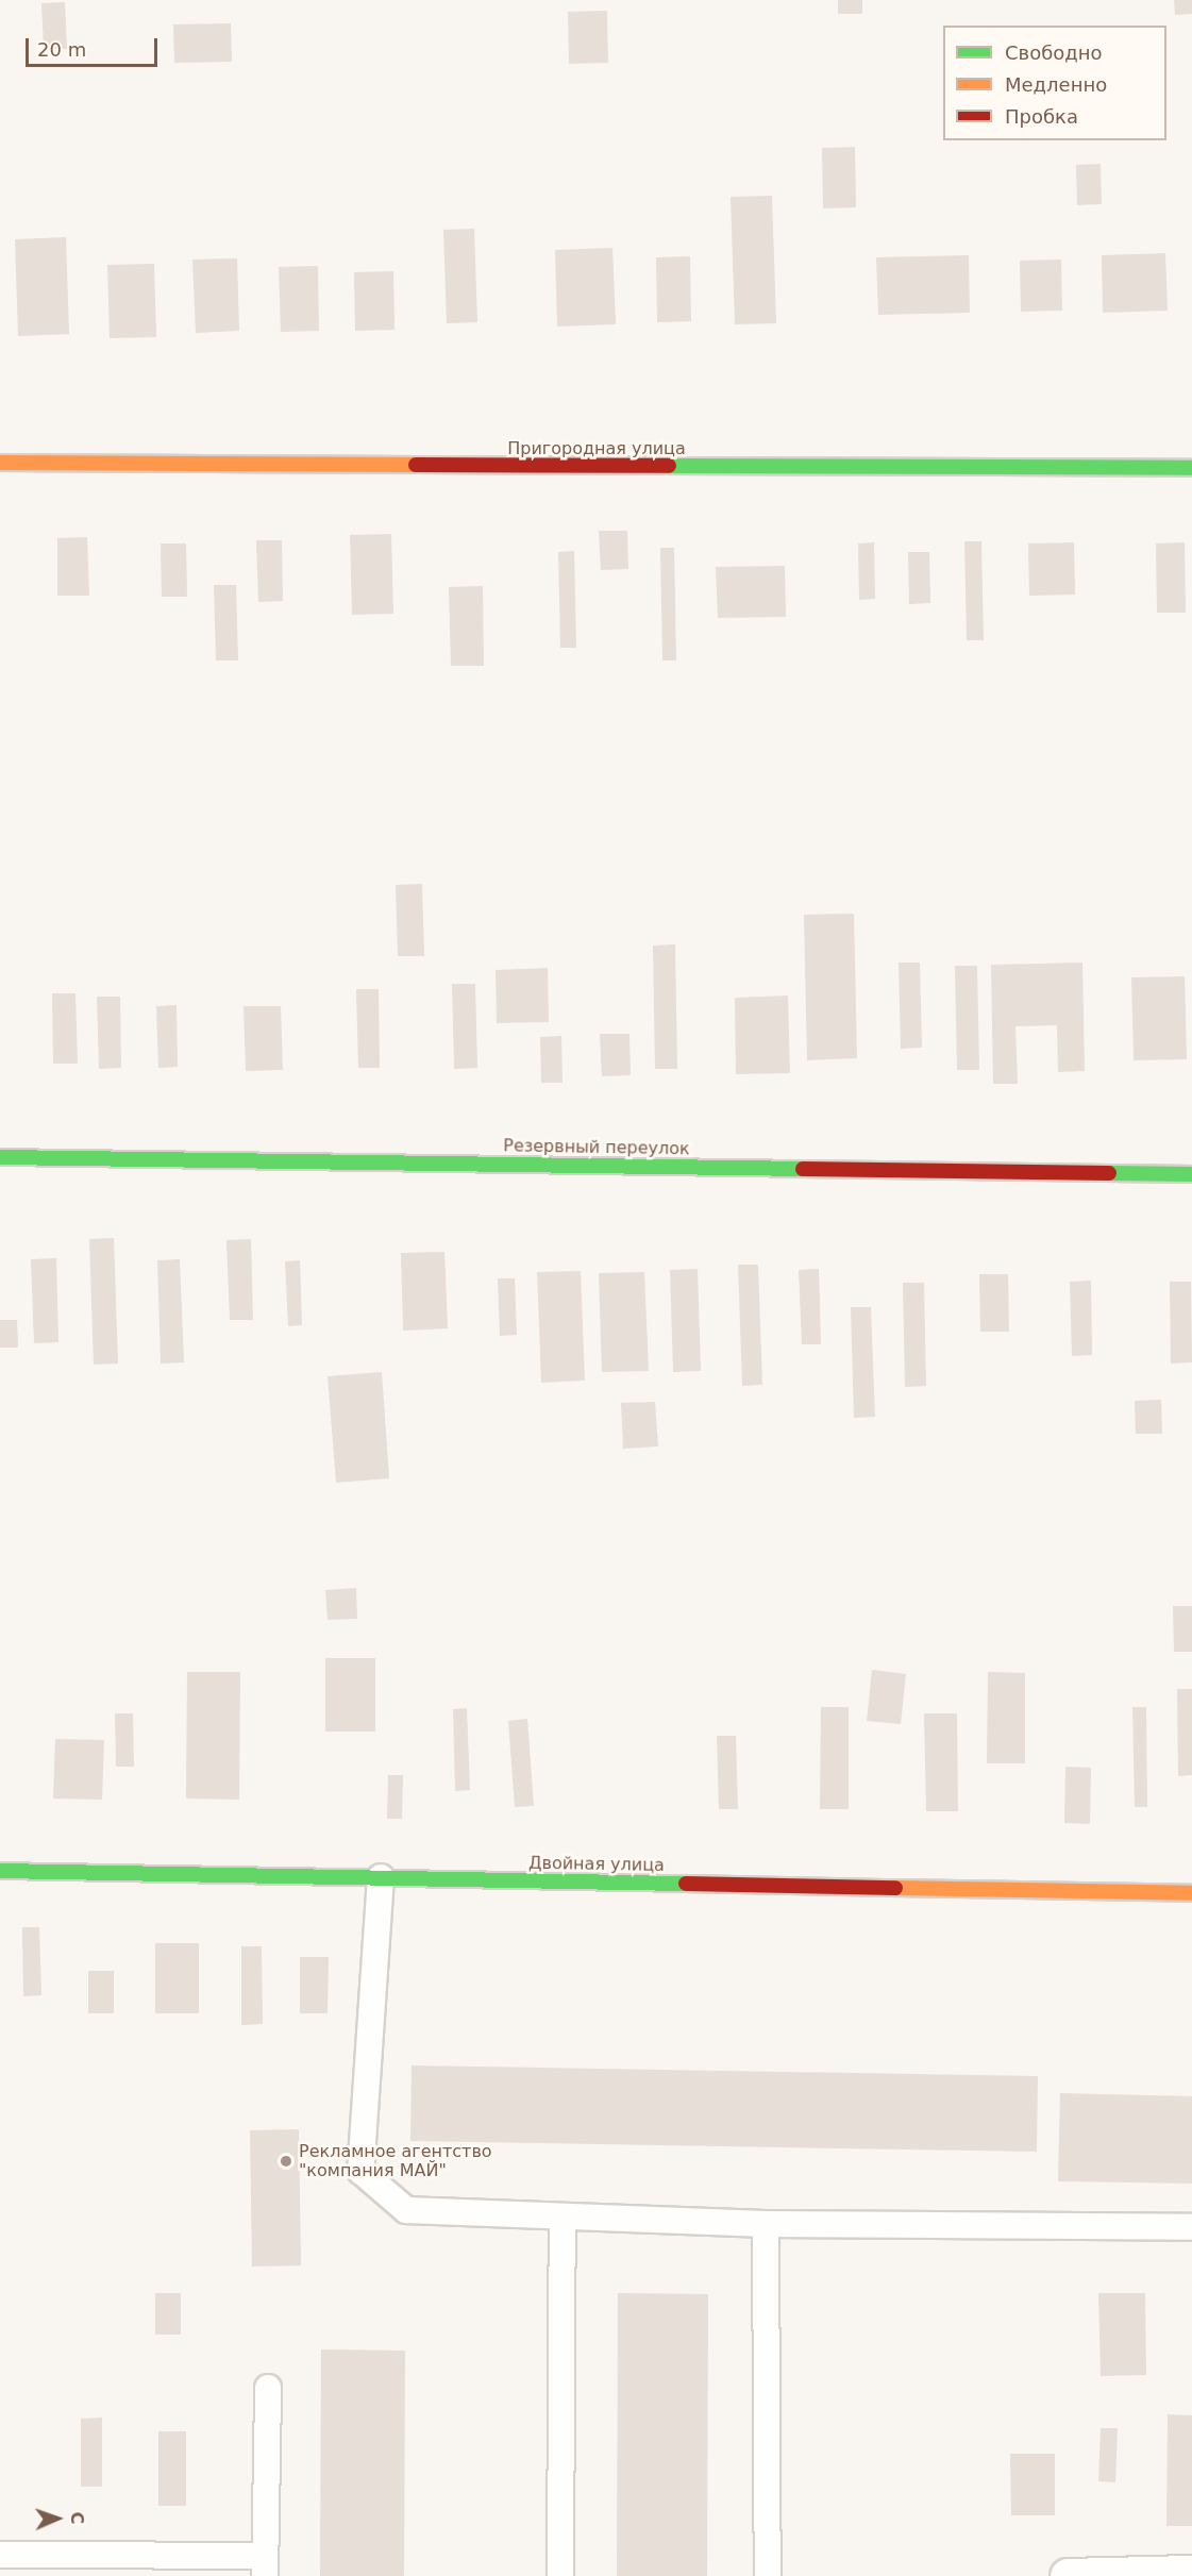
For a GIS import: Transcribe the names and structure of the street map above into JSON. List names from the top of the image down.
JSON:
{
  "streets": {
    "street": ["Пригородная улица", "Резервный переулок", "Двойная улица"]
  },
  "places": ["Рекламное агентство \"компания МАЙ\""],
  "legend": ["Свободно", "Медленно", "Пробка"],
  "scale_bar": "20 m",
  "north": "right"
}
